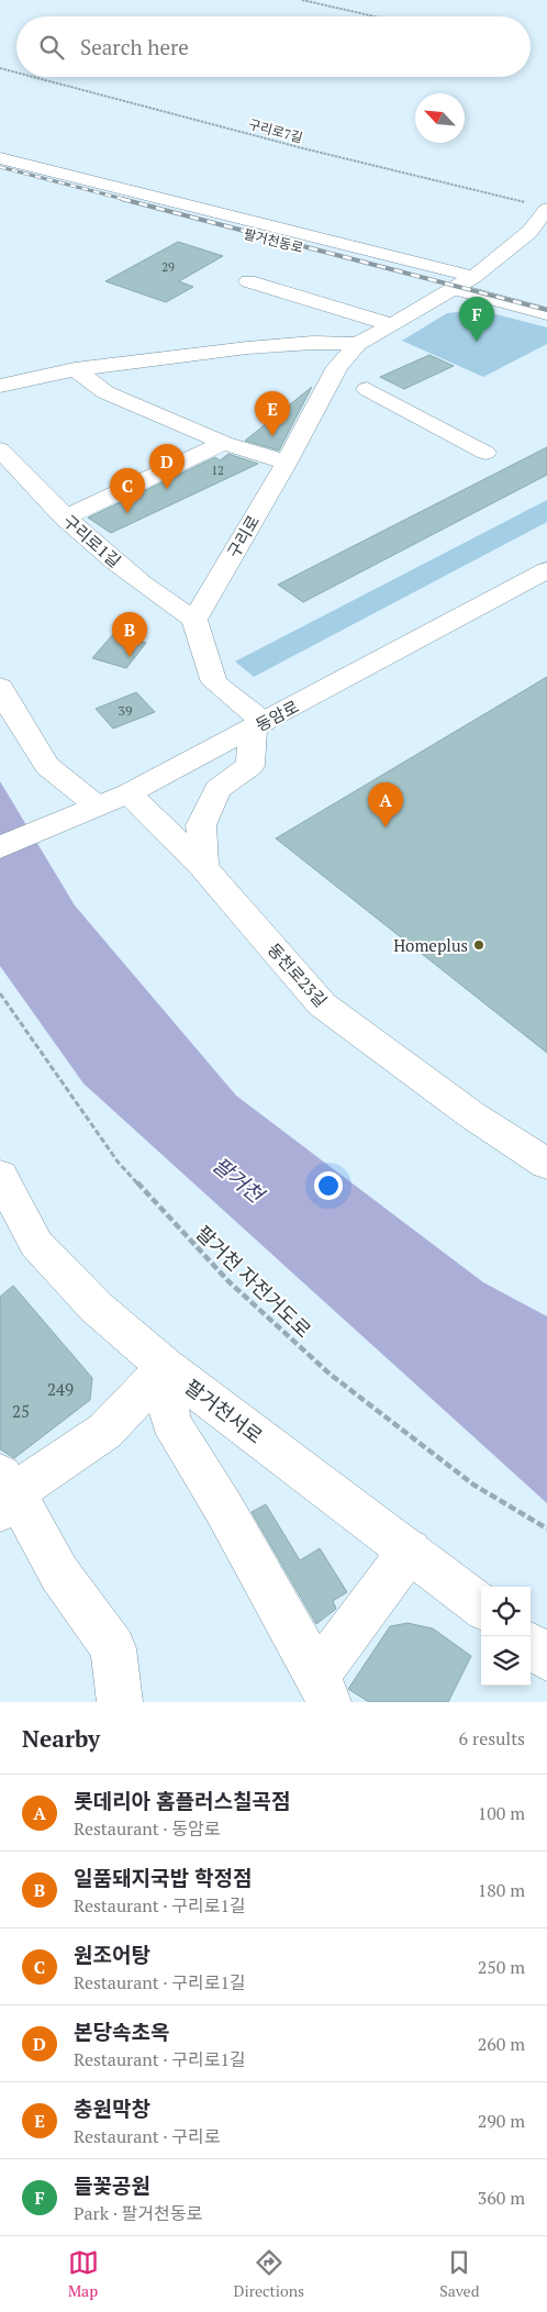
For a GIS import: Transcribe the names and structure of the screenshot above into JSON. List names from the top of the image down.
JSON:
{
  "streets": {
    "street": [
      "팔거천동로",
      "구리로",
      "구리로1길",
      "동암로",
      "동천로23길",
      "팔거천서로"
    ],
    "path": ["구리로7길", "팔거천 자전거도로"]
  },
  "crossings": [
    ["팔거천동로", "구리로"],
    ["구리로", "구리로1길"],
    ["동암로", "동천로23길"]
  ],
  "water": ["팔거천"],
  "places": ["Homeplus"],
  "house_numbers": [
    "29",
    "12",
    "39",
    "249",
    "25"
  ],
  "north": "top left",
  "page": {
    "search": "Search here",
    "pins": [
      "F",
      "E",
      "D",
      "C",
      "B",
      "A"
    ],
    "heading": ["Nearby", "6 results"],
    "list": [
      {
        "mark": "A",
        "name": "롯데리아 홈플러스칠곡점",
        "note": "Restaurant · 동암로",
        "value": "100 m"
      },
      {
        "mark": "B",
        "name": "일품돼지국밥 학정점",
        "note": "Restaurant · 구리로1길",
        "value": "180 m"
      },
      {
        "mark": "C",
        "name": "원조어탕",
        "note": "Restaurant · 구리로1길",
        "value": "250 m"
      },
      {
        "mark": "D",
        "name": "본당속초옥",
        "note": "Restaurant · 구리로1길",
        "value": "260 m"
      },
      {
        "mark": "E",
        "name": "충원막창",
        "note": "Restaurant · 구리로",
        "value": "290 m"
      },
      {
        "mark": "F",
        "name": "들꽃공원",
        "note": "Park · 팔거천동로",
        "value": "360 m"
      }
    ],
    "nav": ["Map", "Directions", "Saved"]
  }
}
